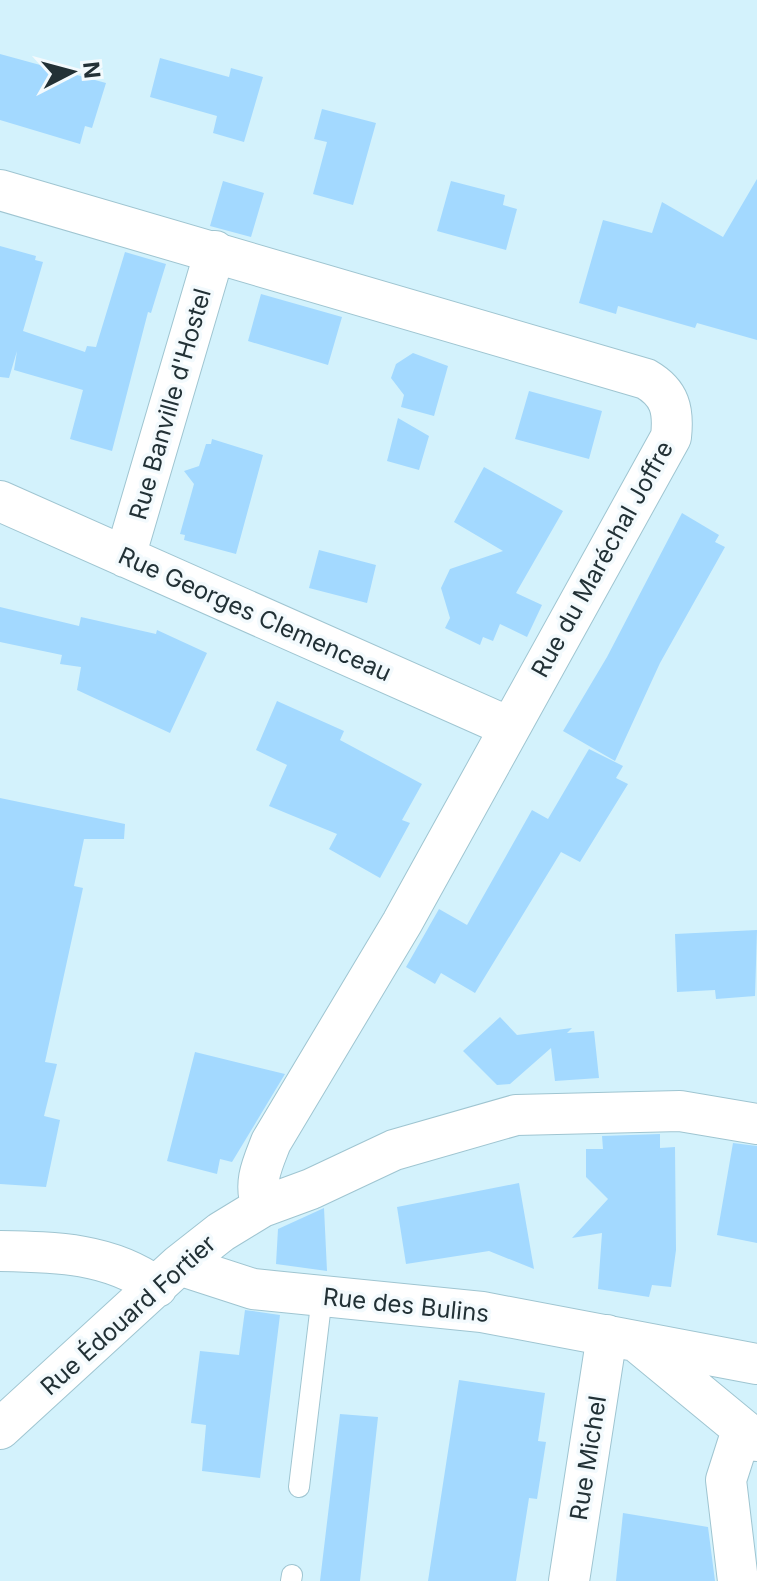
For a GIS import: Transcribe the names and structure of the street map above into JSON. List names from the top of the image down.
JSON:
{
  "streets": {
    "street": [
      "Rue Banville d'Hostel",
      "Rue du Maréchal Joffre",
      "Rue Georges Clemenceau",
      "Rue des Bulins",
      "Rue Édouard Fortier",
      "Rue Michel"
    ]
  },
  "crossings": [
    ["Rue Banville d'Hostel", "Rue du Maréchal Joffre"],
    ["Rue Banville d'Hostel", "Rue Georges Clemenceau"],
    ["Rue du Maréchal Joffre", "Rue Georges Clemenceau"],
    ["Rue du Maréchal Joffre", "Rue Édouard Fortier"],
    ["Rue des Bulins", "Rue Édouard Fortier"],
    ["Rue des Bulins", "Rue Michel"]
  ],
  "north": "right"
}
